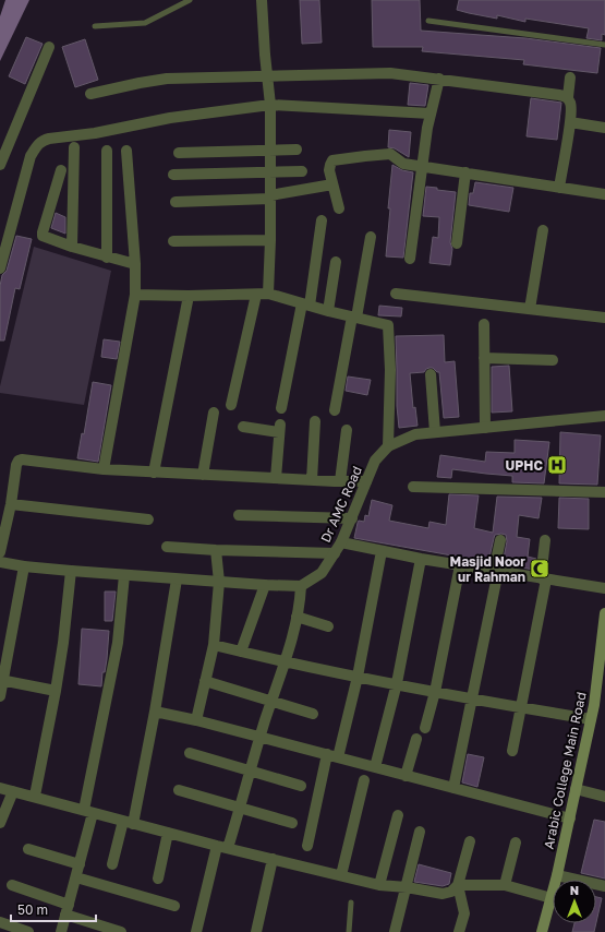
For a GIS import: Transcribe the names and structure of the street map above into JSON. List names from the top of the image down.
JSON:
{
  "streets": {
    "main road": ["Arabic College Main Road"],
    "street": ["Dr AMC Road"]
  },
  "places": {
    "hospital": ["UPHC"],
    "mosque": ["Masjid Noor ur Rahman"]
  },
  "scale_bar": "50 m",
  "north": "top"
}
